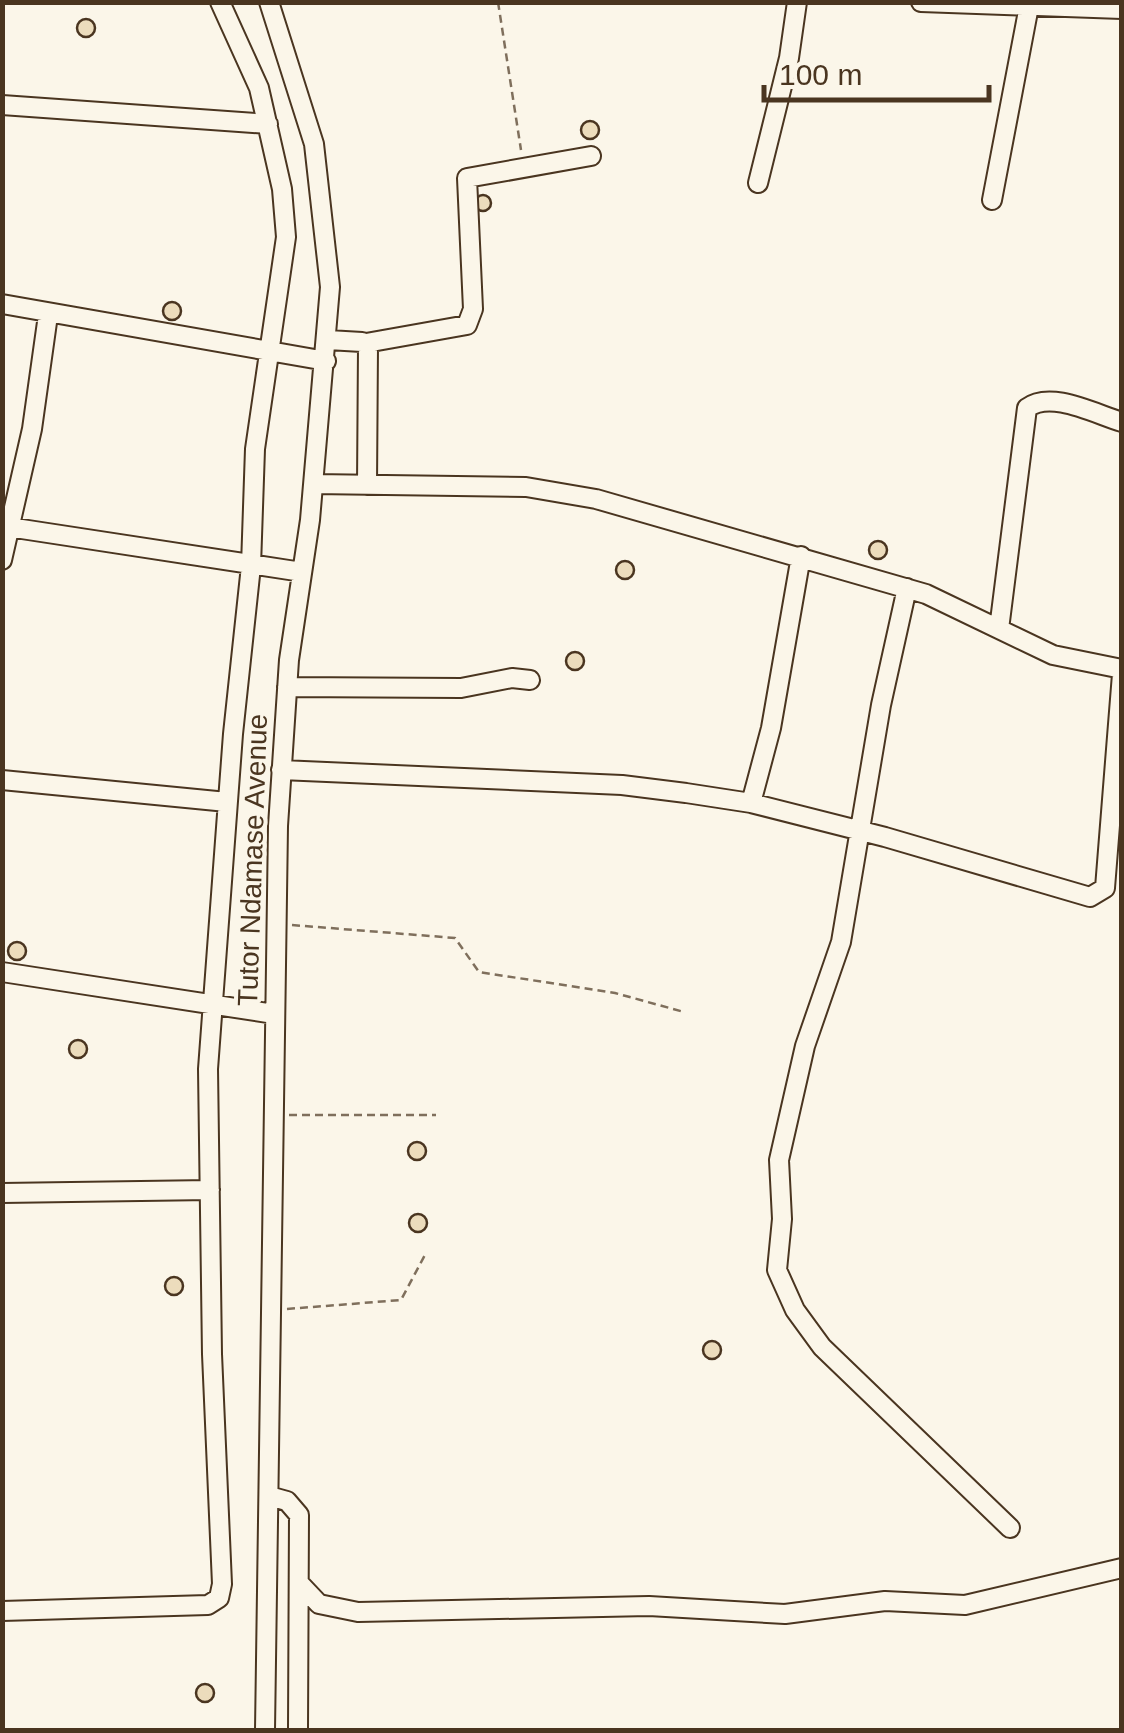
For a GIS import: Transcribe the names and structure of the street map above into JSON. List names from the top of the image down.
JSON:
{
  "streets": {
    "street": ["Tutor Ndamase Avenue"]
  },
  "scale_bar": "100 m"
}
